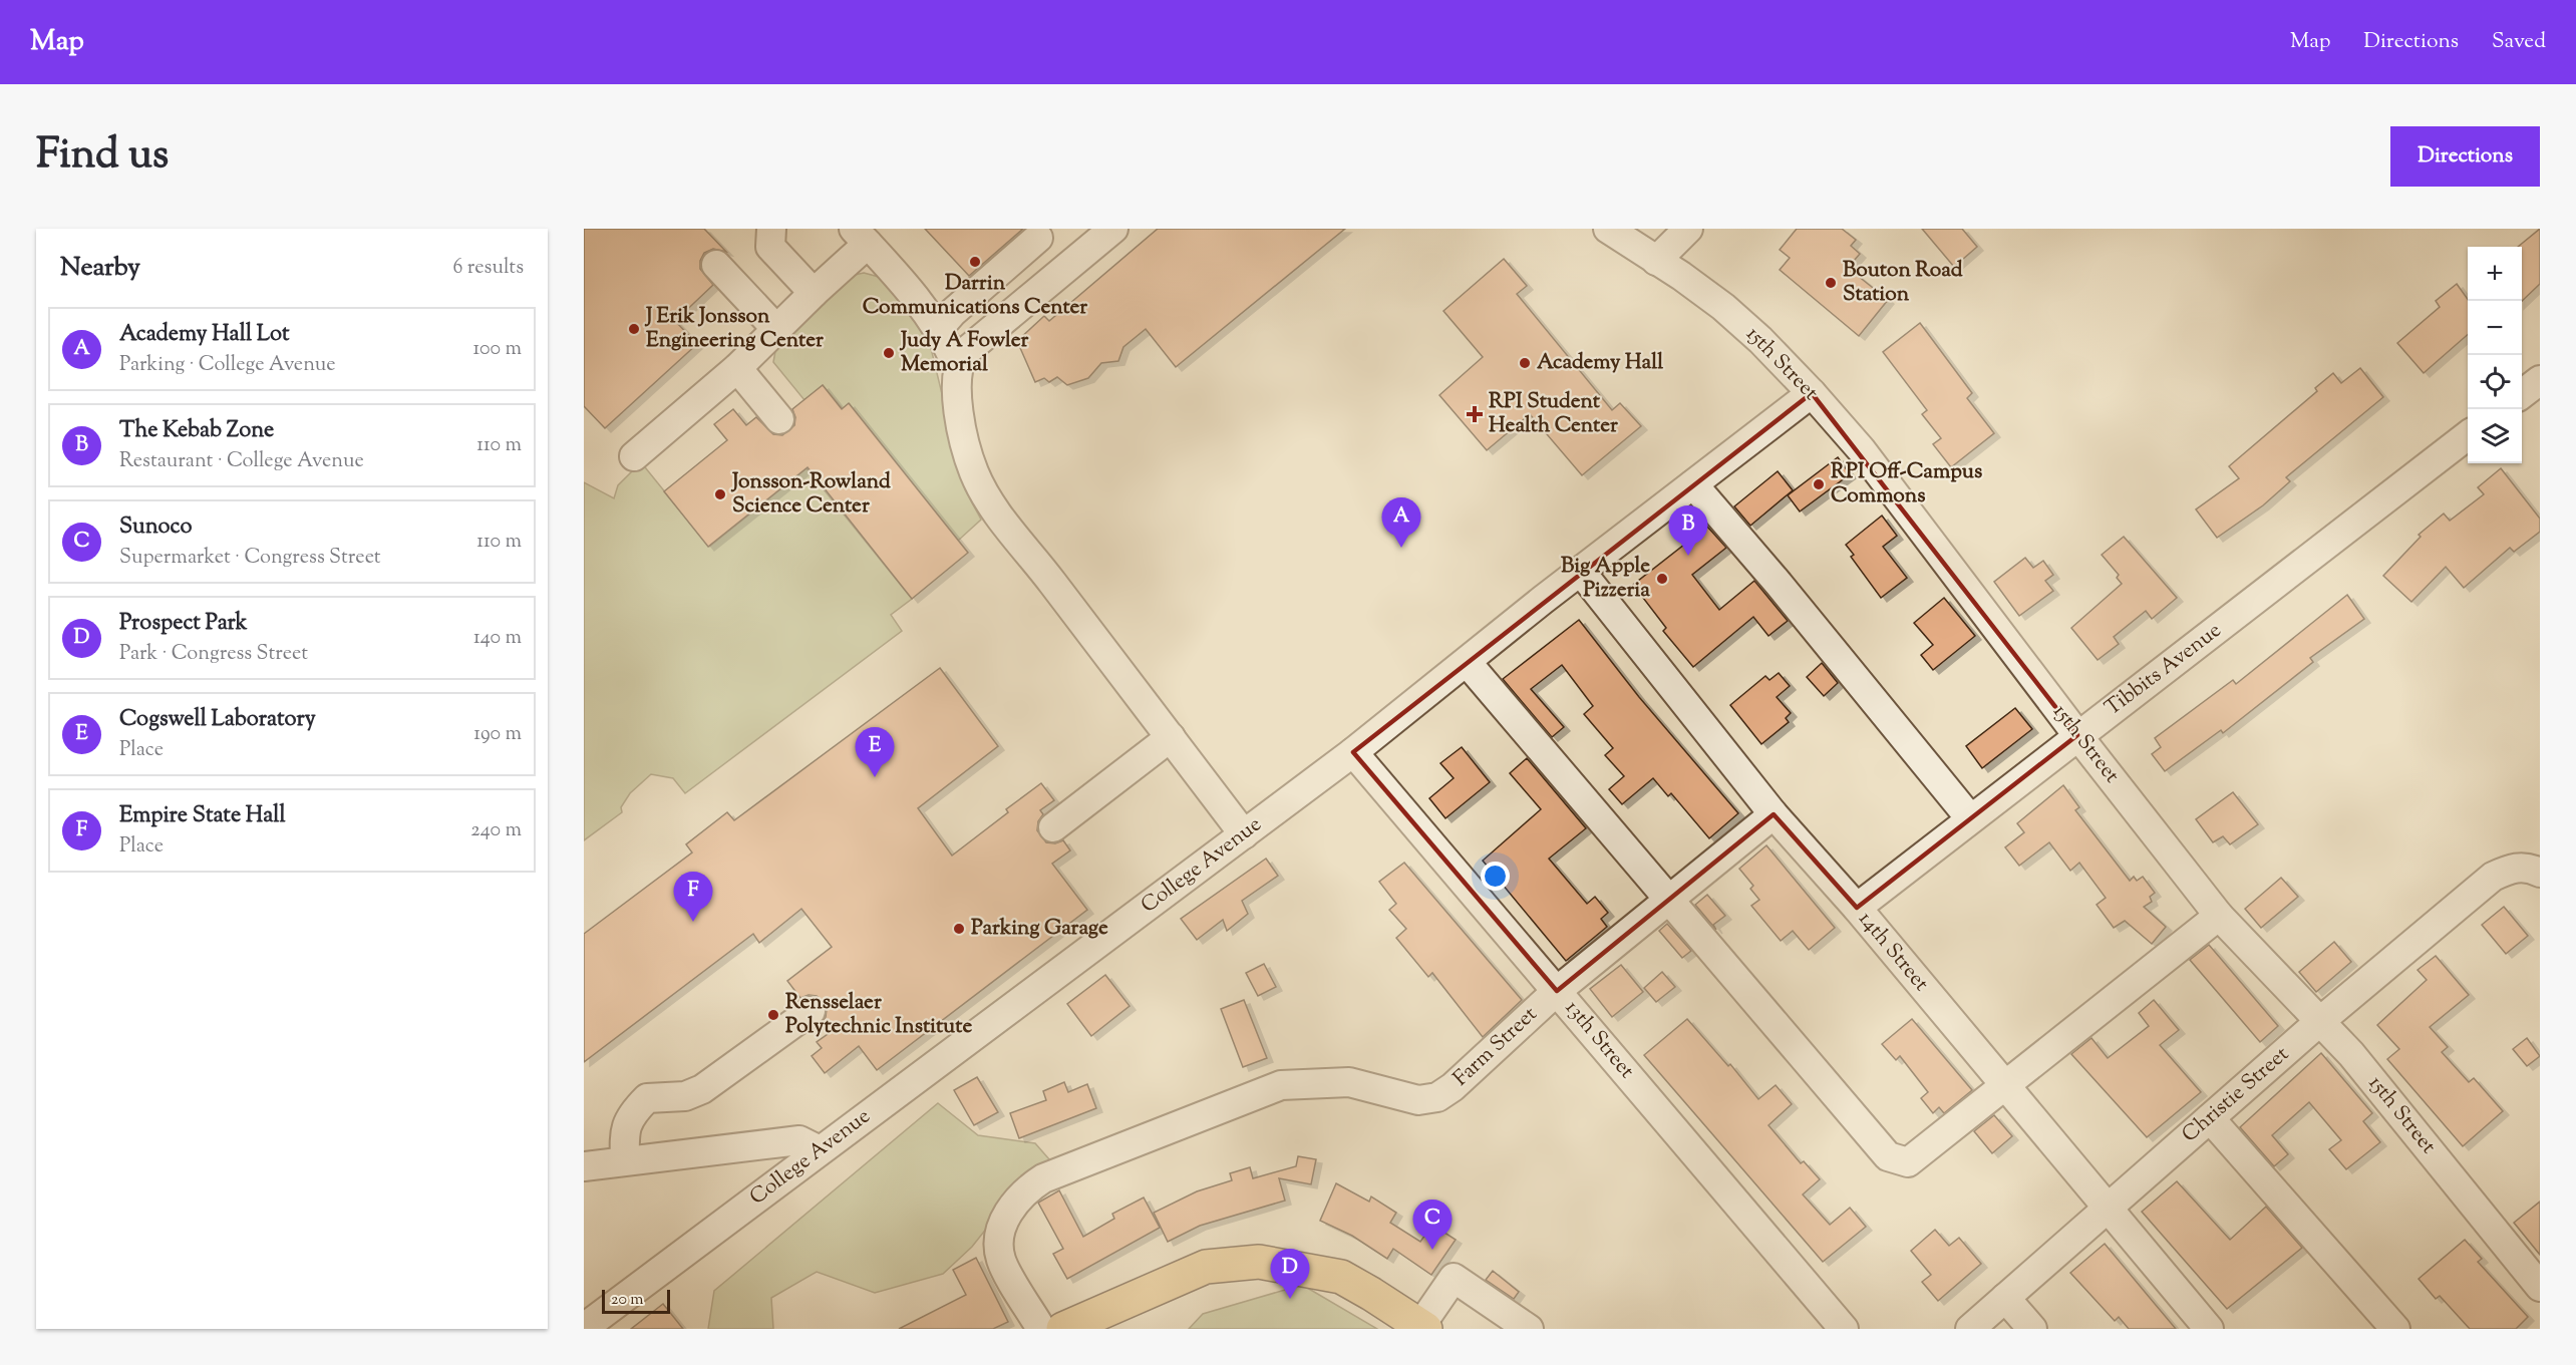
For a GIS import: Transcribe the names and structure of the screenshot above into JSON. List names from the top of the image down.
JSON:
{
  "streets": {
    "street": [
      "15th Street",
      "Tibbits Avenue",
      "College Avenue",
      "14th Street",
      "13th Street",
      "Farm Street",
      "Christie Street"
    ]
  },
  "crossings": [
    ["15th Street", "Tibbits Avenue"],
    ["15th Street", "College Avenue"],
    ["15th Street", "Christie Street"],
    ["Tibbits Avenue", "14th Street"],
    ["College Avenue", "14th Street"],
    ["College Avenue", "13th Street"],
    ["14th Street", "Farm Street"],
    ["14th Street", "Christie Street"],
    ["13th Street", "Farm Street"]
  ],
  "places": {
    "other": [
      "Darrin Communications Center",
      "Bouton Road Station",
      "J Erik Jonsson Engineering Center",
      "Judy A Fowler Memorial",
      "Academy Hall",
      "RPI Off-Campus Commons",
      "Jonsson-Rowland Science Center",
      "Big Apple Pizzeria",
      "Parking Garage",
      "Rensselaer Polytechnic Institute"
    ],
    "health": ["RPI Student Health Center"]
  },
  "scale_bar": "20 m",
  "page": {
    "header": "Map",
    "nav": ["Map", "Directions", "Saved"],
    "title": "Find us",
    "buttons": "Directions",
    "heading": ["Nearby", "6 results"],
    "map_buttons": ["+", "−"],
    "list": [
      {
        "mark": "A",
        "name": "Academy Hall Lot",
        "note": "Parking · College Avenue",
        "value": "100 m"
      },
      {
        "mark": "B",
        "name": "The Kebab Zone",
        "note": "Restaurant · College Avenue",
        "value": "110 m"
      },
      {
        "mark": "C",
        "name": "Sunoco",
        "note": "Supermarket · Congress Street",
        "value": "110 m"
      },
      {
        "mark": "D",
        "name": "Prospect Park",
        "note": "Park · Congress Street",
        "value": "140 m"
      },
      {
        "mark": "E",
        "name": "Cogswell Laboratory",
        "note": "Place",
        "value": "190 m"
      },
      {
        "mark": "F",
        "name": "Empire State Hall",
        "note": "Place",
        "value": "240 m"
      }
    ],
    "pins": [
      "A",
      "B",
      "E",
      "F",
      "C",
      "D"
    ],
    "scale": "20 m"
  }
}
